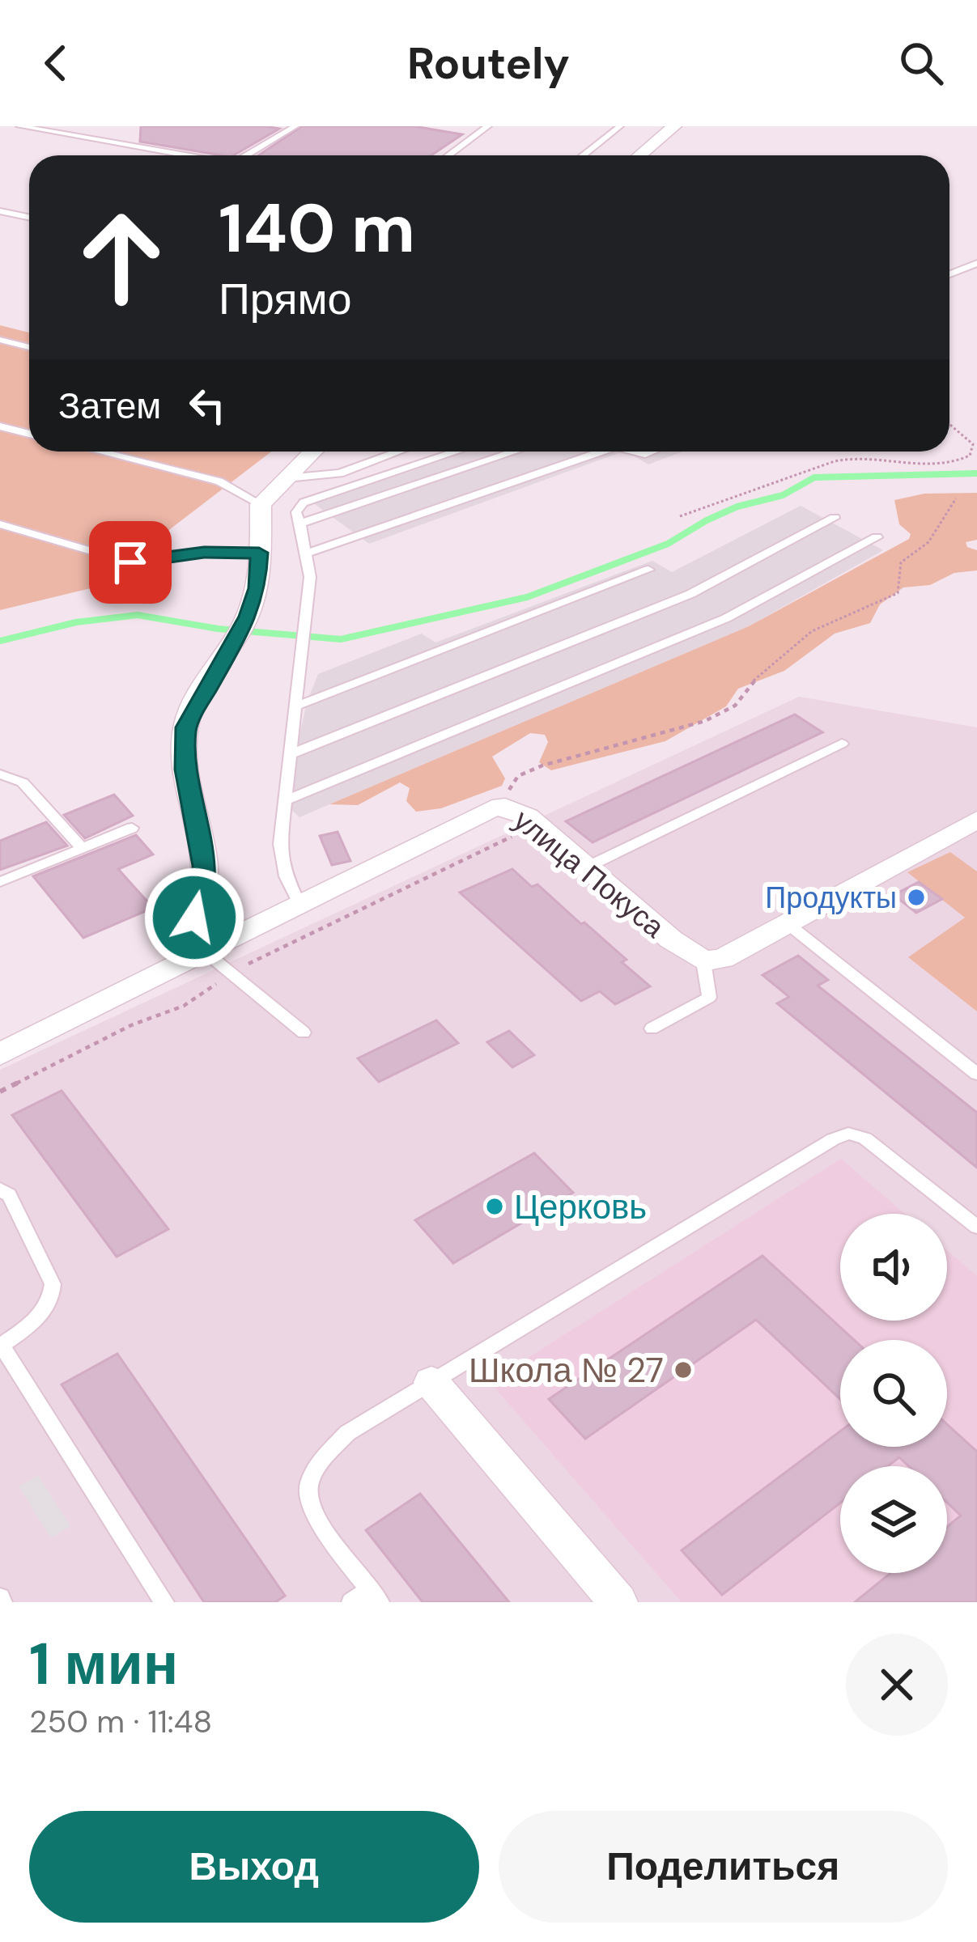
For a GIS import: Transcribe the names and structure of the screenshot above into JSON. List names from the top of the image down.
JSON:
{
  "streets": {
    "street": ["улица Покуса"]
  },
  "places": ["Продукты", "Церковь", "Школа № 27"],
  "page": {
    "header": "Routely",
    "turn": ["140 m", "Прямо"],
    "then": "Затем",
    "heading": ["1 мин", "250 m · 11:48"],
    "buttons": ["Выход", "Поделиться"]
  }
}
